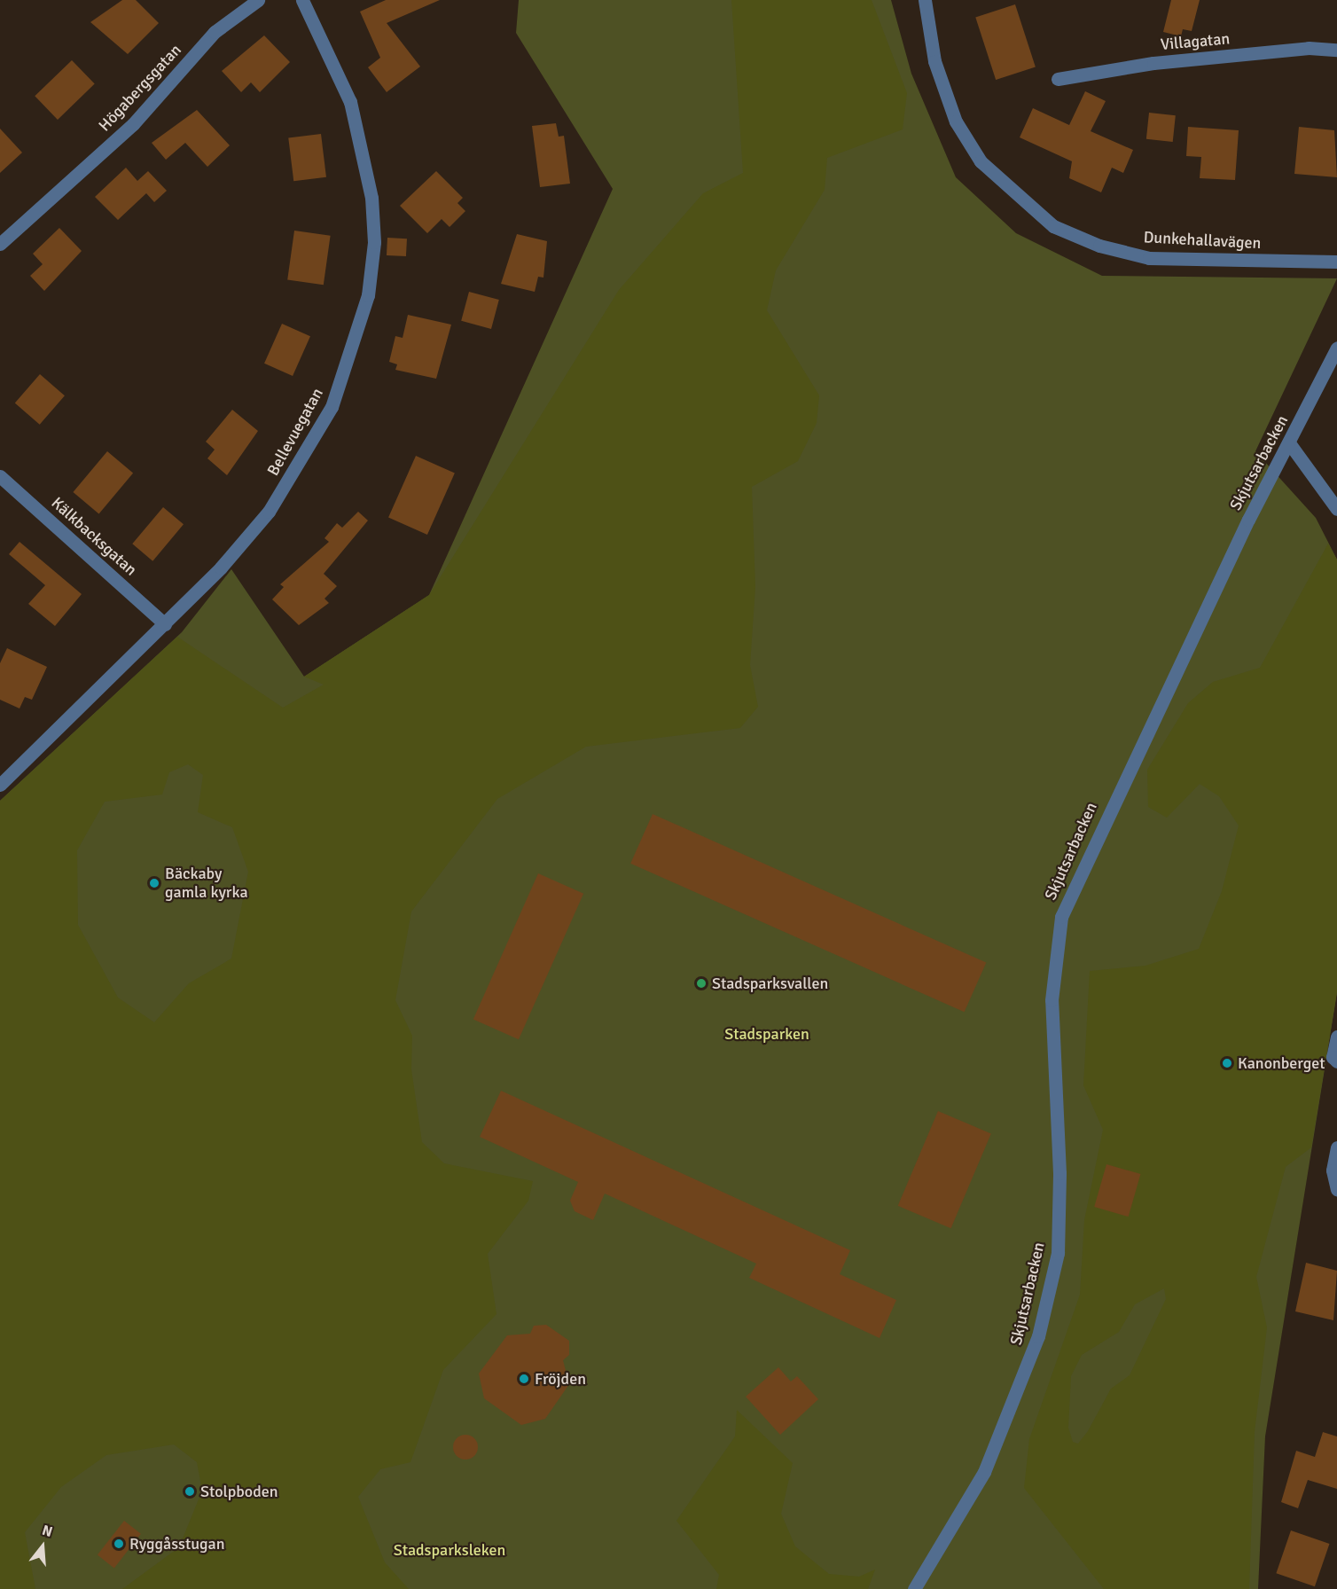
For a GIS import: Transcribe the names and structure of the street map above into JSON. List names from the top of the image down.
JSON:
{
  "streets": {
    "street": [
      "Villagatan",
      "Högabergsgatan",
      "Dunkehallavägen",
      "Bellevuegatan",
      "Skjutsarbacken",
      "Kälkbacksgatan"
    ]
  },
  "crossings": [
    ["Bellevuegatan", "Kälkbacksgatan"]
  ],
  "parks": ["Stadsparken", "Stadsparksleken"],
  "places": [
    "Bäckaby gamla kyrka",
    "Stadsparksvallen",
    "Kanonberget",
    "Fröjden",
    "Stolpboden",
    "Ryggåsstugan"
  ],
  "north": "top"
}
